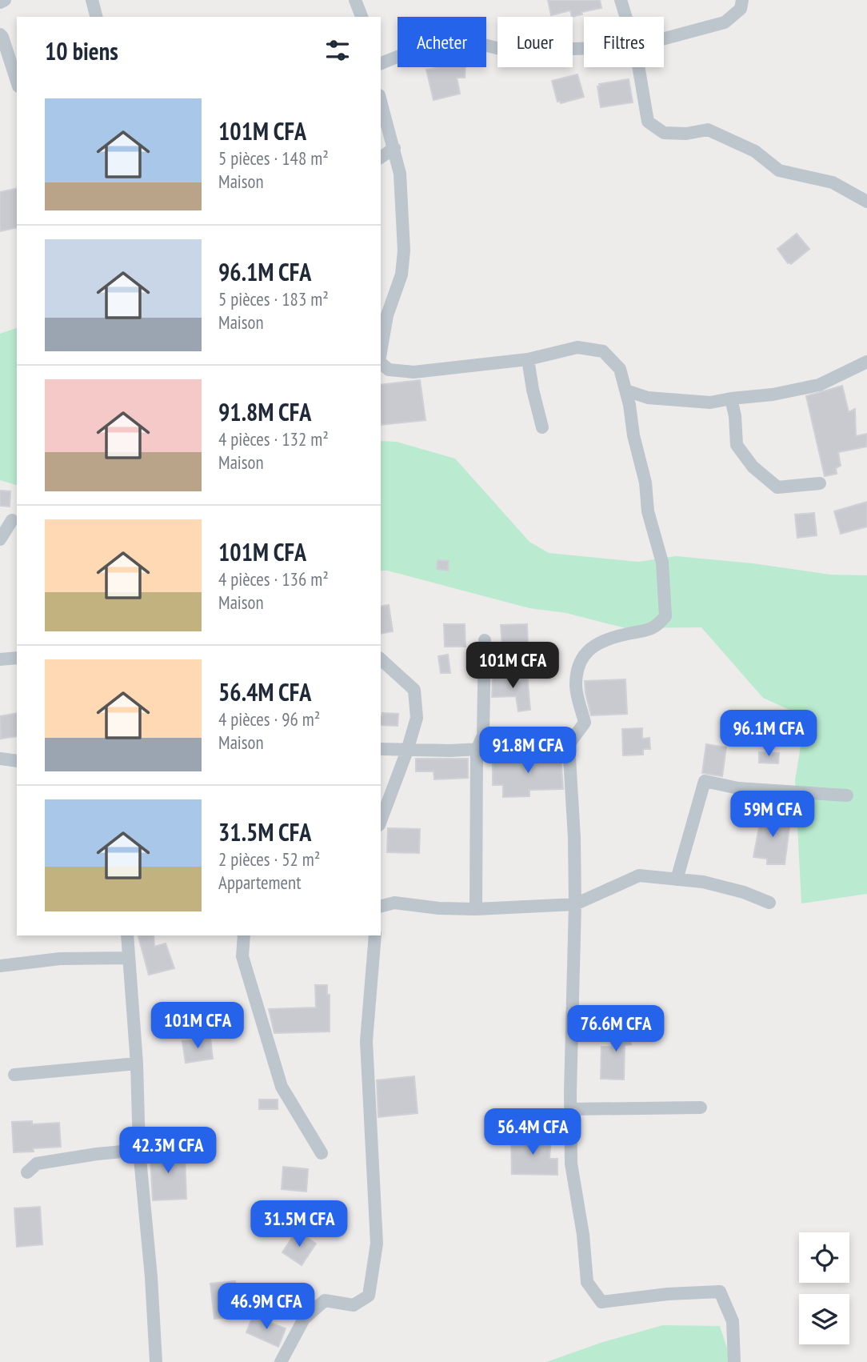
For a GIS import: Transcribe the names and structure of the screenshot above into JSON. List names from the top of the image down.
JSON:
{
  "page": {
    "chip": ["Acheter", "Louer", "Filtres"],
    "heading": "10 biens",
    "list": [
      {
        "name": "101M CFA",
        "note": "5 pièces · 148 m² · Maison"
      },
      {
        "name": "96.1M CFA",
        "note": "5 pièces · 183 m² · Maison"
      },
      {
        "name": "91.8M CFA",
        "note": "4 pièces · 132 m² · Maison"
      },
      {
        "name": "101M CFA",
        "note": "4 pièces · 136 m² · Maison"
      },
      {
        "name": "56.4M CFA",
        "note": "4 pièces · 96 m² · Maison"
      },
      {
        "name": "31.5M CFA",
        "note": "2 pièces · 52 m² · Appartement"
      }
    ],
    "price": [
      "101M CFA",
      "96.1M CFA",
      "91.8M CFA",
      "59M CFA",
      "101M CFA",
      "76.6M CFA",
      "56.4M CFA",
      "42.3M CFA",
      "31.5M CFA",
      "46.9M CFA"
    ]
  }
}
